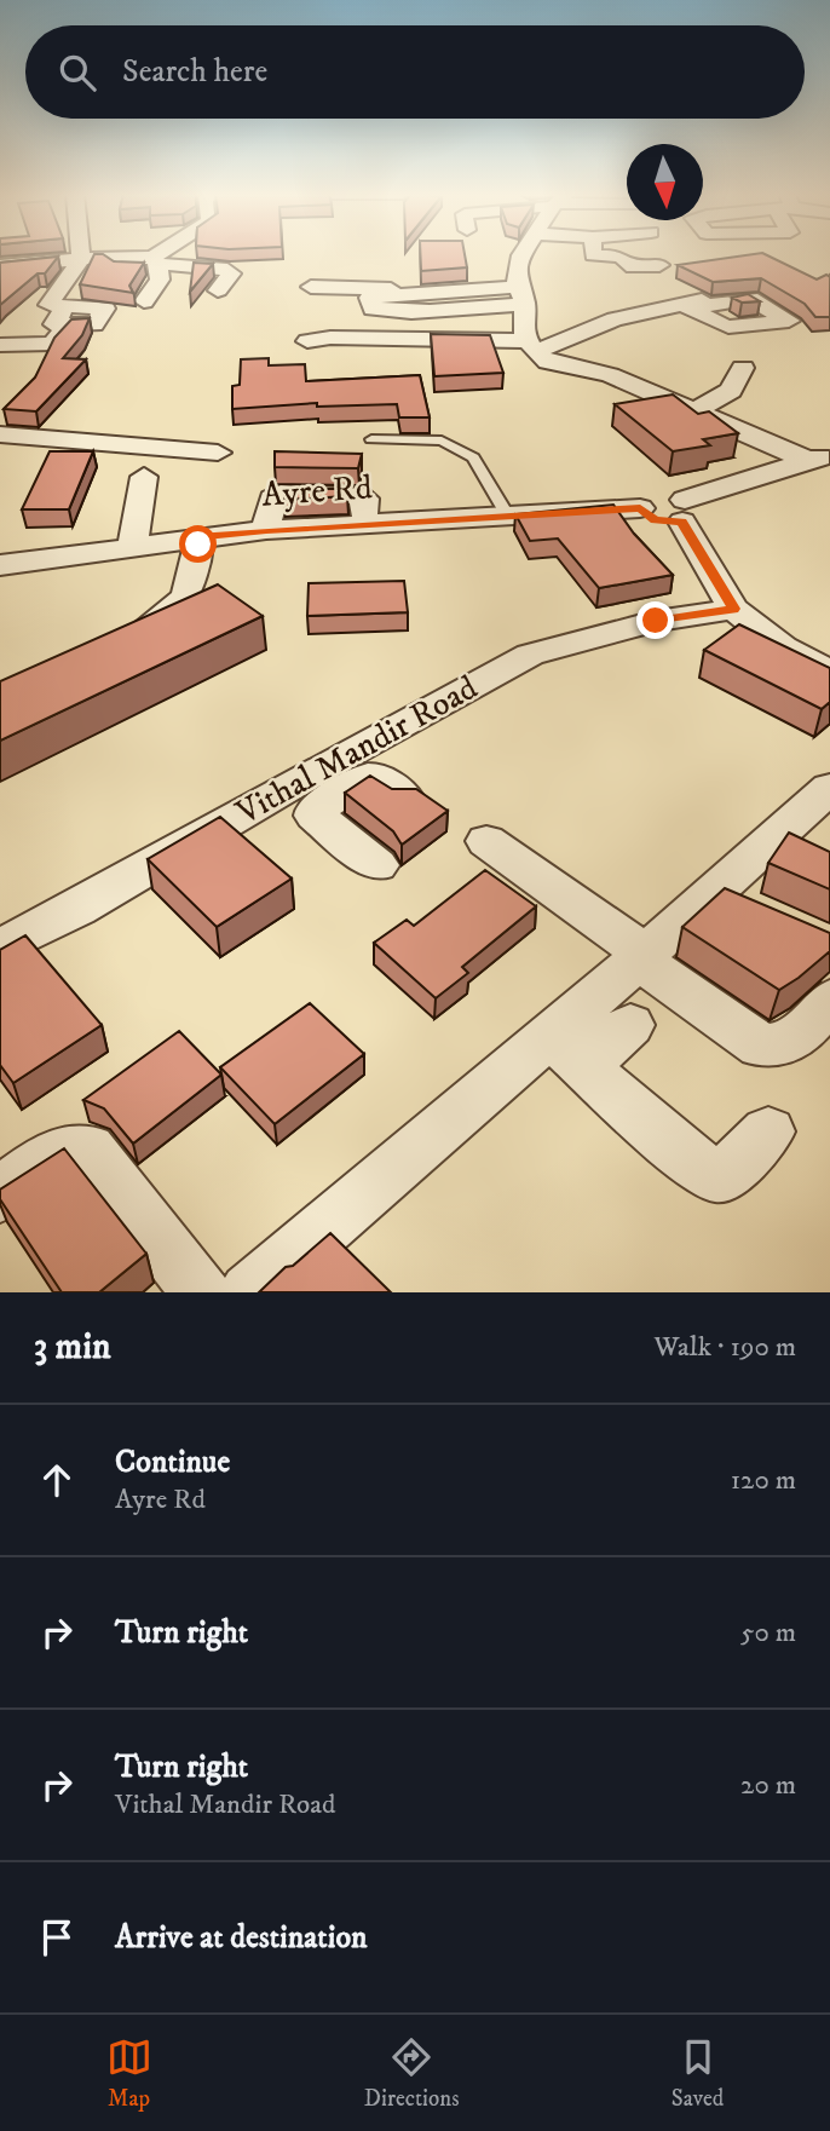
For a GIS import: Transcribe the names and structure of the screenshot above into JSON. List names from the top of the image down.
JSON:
{
  "streets": {
    "street": ["Ayre Rd", "Vithal Mandir Road"]
  },
  "north": "bottom",
  "page": {
    "search": "Search here",
    "heading": ["3 min", "Walk · 190 m"],
    "list": [
      ["Continue", "Ayre Rd", "120 m"],
      ["Turn right", "50 m"],
      ["Turn right", "Vithal Mandir Road", "20 m"],
      "Arrive at destination"
    ],
    "nav": ["Map", "Directions", "Saved"]
  }
}
